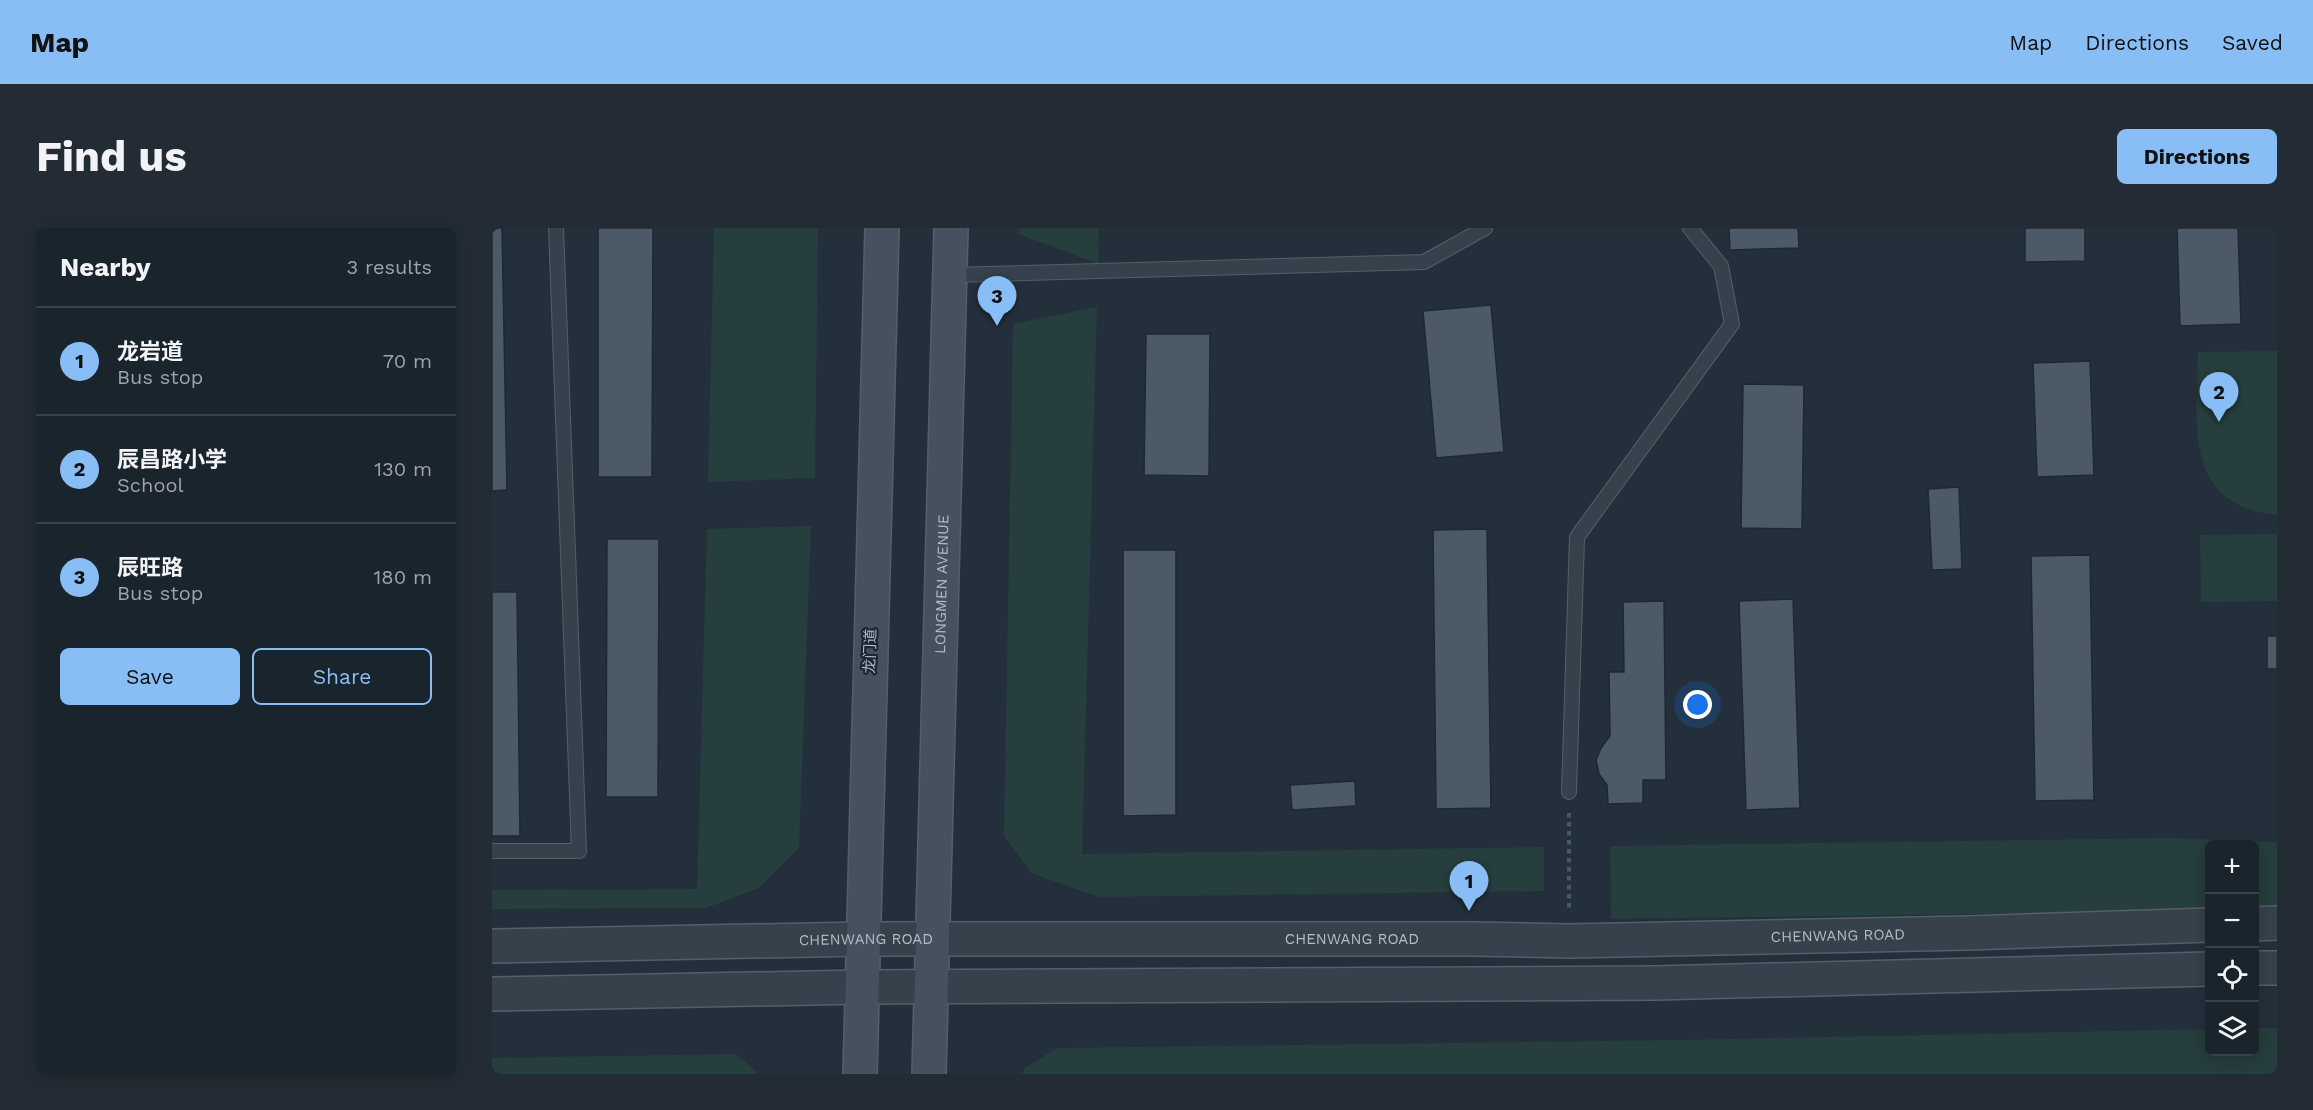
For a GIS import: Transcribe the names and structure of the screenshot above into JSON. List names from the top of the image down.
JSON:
{
  "streets": {
    "main road": ["LONGMEN AVENUE", "龙门道"],
    "street": ["CHENWANG ROAD"]
  },
  "crossings": [
    ["LONGMEN AVENUE", "CHENWANG ROAD"],
    ["龙门道", "CHENWANG ROAD"]
  ],
  "page": {
    "header": "Map",
    "nav": ["Map", "Directions", "Saved"],
    "buttons": [
      "Directions",
      ["Save", "Share"]
    ],
    "title": "Find us",
    "heading": ["Nearby", "3 results"],
    "pins": ["3", "2", "1"],
    "list": [
      {
        "mark": "1",
        "name": "龙岩道",
        "note": "Bus stop",
        "value": "70 m"
      },
      {
        "mark": "2",
        "name": "辰昌路小学",
        "note": "School",
        "value": "130 m"
      },
      {
        "mark": "3",
        "name": "辰旺路",
        "note": "Bus stop",
        "value": "180 m"
      }
    ],
    "map_buttons": ["+", "−"]
  }
}
